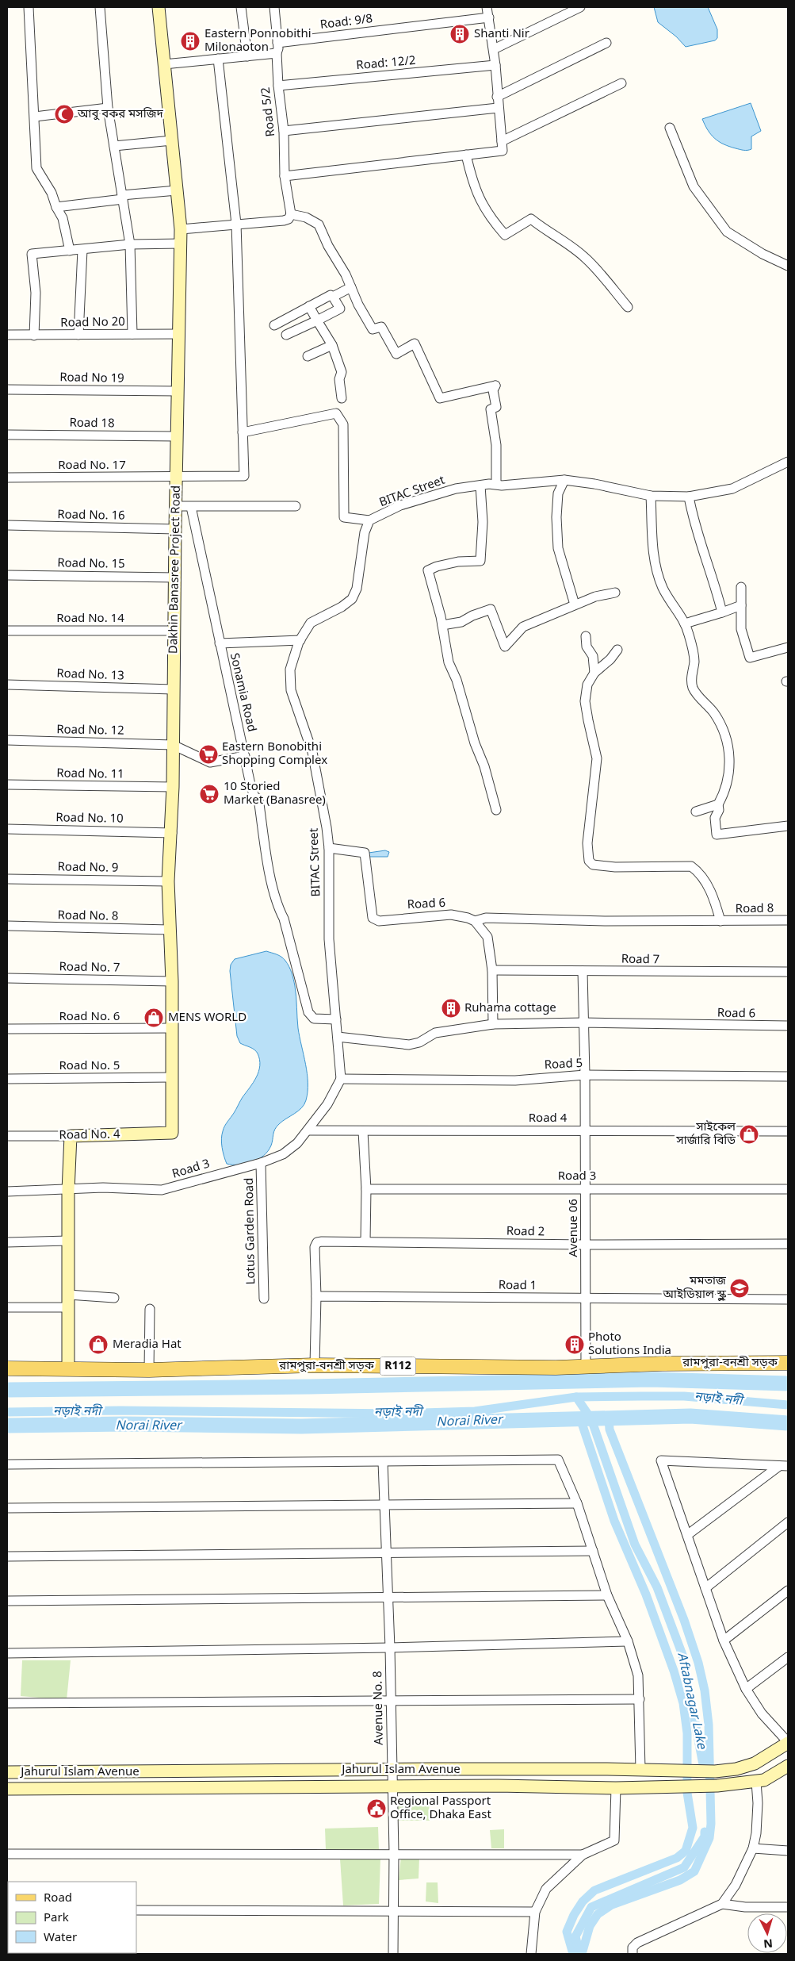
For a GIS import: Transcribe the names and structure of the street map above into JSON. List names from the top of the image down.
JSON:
{
  "streets": {
    "main road": ["রামপুরা-বনশ্রী সড়ক", "R112"],
    "street": [
      "Road: 9/8",
      "Road: 12/2",
      "Road 5/2",
      "Road No 20",
      "Road No 19",
      "Road 18",
      "Road No. 17",
      "BITAC Street",
      "Road No. 16",
      "Road No. 15",
      "Dakhin Banasree Project Road",
      "Road No. 14",
      "Road No. 13",
      "Sonamia Road",
      "Road No. 12",
      "Road No. 11",
      "Road No. 10",
      "Road No. 9",
      "Road 6",
      "Road 8",
      "Road No. 8",
      "Road 7",
      "Road No. 7",
      "Road No. 6",
      "Road 5",
      "Road No. 5",
      "Road 4",
      "Road No. 4",
      "Road 3",
      "Avenue 06",
      "Lotus Garden Road",
      "Road 2",
      "Road 1",
      "Avenue No. 8",
      "Jahurul Islam Avenue"
    ]
  },
  "crossings": [
    ["Road: 9/8", "Road 5/2"],
    ["Road: 12/2", "Road 5/2"],
    ["Road No 20", "Dakhin Banasree Project Road"],
    ["Road No 19", "Dakhin Banasree Project Road"],
    ["Road 18", "Dakhin Banasree Project Road"],
    ["Road No. 17", "Dakhin Banasree Project Road"],
    ["BITAC Street", "Sonamia Road"],
    ["BITAC Street", "Road 6"],
    ["BITAC Street", "Road 5"],
    ["BITAC Street", "Road 3"],
    ["Road No. 16", "Dakhin Banasree Project Road"],
    ["Road No. 15", "Dakhin Banasree Project Road"],
    ["Dakhin Banasree Project Road", "Road No. 14"],
    ["Dakhin Banasree Project Road", "Road No. 13"],
    ["Dakhin Banasree Project Road", "Road No. 12"],
    ["Dakhin Banasree Project Road", "Road No. 11"],
    ["Dakhin Banasree Project Road", "Road No. 10"],
    ["Dakhin Banasree Project Road", "Road No. 9"],
    ["Dakhin Banasree Project Road", "Road No. 8"],
    ["Dakhin Banasree Project Road", "Road No. 7"],
    ["Dakhin Banasree Project Road", "Road No. 6"],
    ["Dakhin Banasree Project Road", "Road No. 5"],
    ["Dakhin Banasree Project Road", "Road No. 4"],
    ["Road 6", "Road 8"],
    ["Road 6", "Avenue 06"],
    ["Road 7", "Avenue 06"],
    ["Road 5", "Road 3"],
    ["Road 5", "Avenue 06"],
    ["Road 4", "Road 3"],
    ["Road 4", "Avenue 06"],
    ["Road 3", "Avenue 06"],
    ["Road 3", "Lotus Garden Road"],
    ["Avenue 06", "Road 2"],
    ["Avenue 06", "Road 1"],
    ["Avenue 06", "রামপুরা-বনশ্রী সড়ক"],
    ["Road 2", "Road 1"],
    ["Avenue No. 8", "Jahurul Islam Avenue"]
  ],
  "water": ["নড়াই নদী", "Norai River", "Aftabnagar Lake"],
  "places": {
    "building": [
      "Shanti Nir",
      "Eastern Ponnobithi Milonaoton",
      "Ruhama cottage",
      "Photo Solutions India"
    ],
    "mosque": ["আবু বকর মসজিদ"],
    "supermarket": ["Eastern Bonobithi Shopping Complex", "10 Storied Market (Banasree)"],
    "shop": ["MENS WORLD", "সাইকেল সার্জারি বিডি", "Meradia Hat"],
    "school or university": ["মমতাজ আইডিয়াল স্কুল"],
    "public building": ["Regional Passport Office, Dhaka East"]
  },
  "legend": ["Road", "Park", "Water"],
  "north": "bottom"
}
